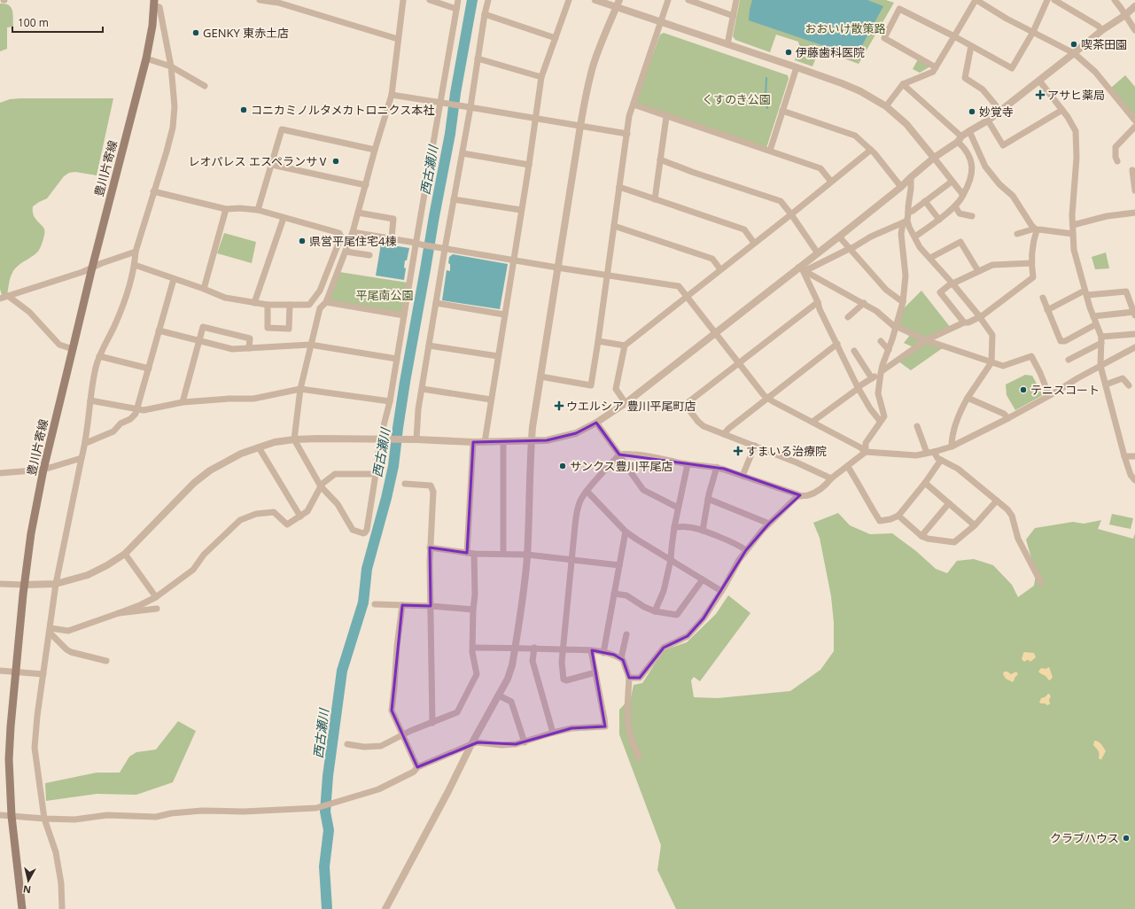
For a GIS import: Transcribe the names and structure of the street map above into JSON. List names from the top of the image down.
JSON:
{
  "streets": {
    "main road": ["豊川片寄線"]
  },
  "water": ["西古瀬川"],
  "parks": ["おおいけ散策路", "くすのき公園", "平尾南公園"],
  "places": {
    "other": [
      "GENKY 東赤土店",
      "喫茶田園",
      "伊藤歯科医院",
      "コニカミノルタメカトロニクス本社",
      "妙覚寺",
      "レオパレス エスペランサⅤ",
      "県営平尾住宅4棟",
      "テニスコート",
      "サンクス豊川平尾店",
      "クラブハウス"
    ],
    "health": ["アサヒ薬局", "ウエルシア 豊川平尾町店", "すまいる治療院"]
  },
  "scale_bar": "100 m",
  "north": "bottom"
}
